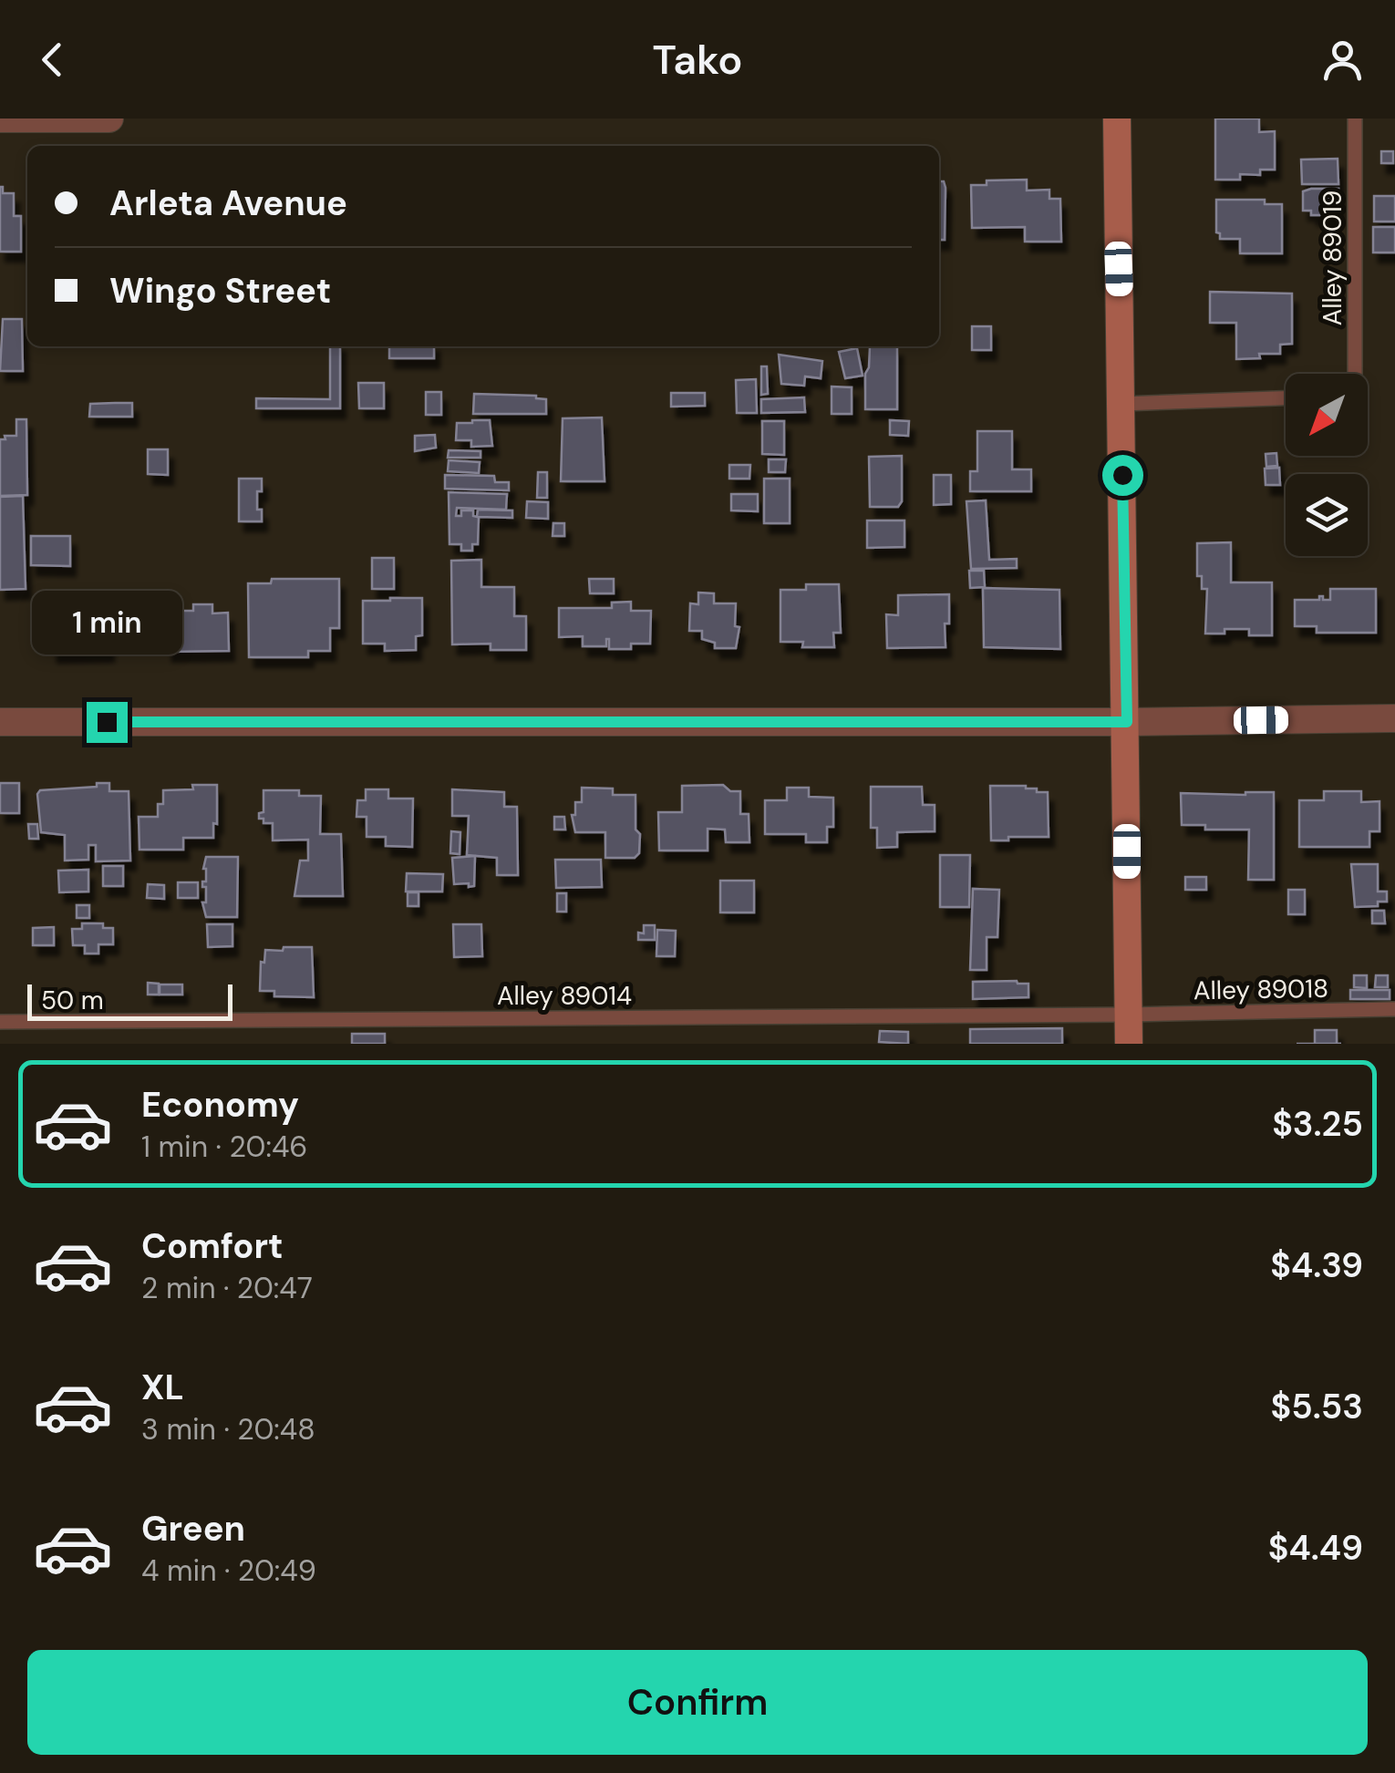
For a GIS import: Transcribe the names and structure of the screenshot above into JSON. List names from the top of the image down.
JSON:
{
  "streets": {
    "lane": ["Alley 89019", "Alley 89018", "Alley 89014"]
  },
  "crossings": [
    ["Alley 89018", "Alley 89014"]
  ],
  "scale_bar": "50 m",
  "north": "bottom left",
  "page": {
    "header": "Tako",
    "banner": ["Arleta Avenue", "Wingo Street"],
    "bubble": "1 min",
    "scale": "50 m",
    "list": [
      {
        "name": "Economy",
        "note": "1 min · 20:46",
        "value": "$3.25"
      },
      {
        "name": "Comfort",
        "note": "2 min · 20:47",
        "value": "$4.39"
      },
      {
        "name": "XL",
        "note": "3 min · 20:48",
        "value": "$5.53"
      },
      {
        "name": "Green",
        "note": "4 min · 20:49",
        "value": "$4.49"
      }
    ],
    "buttons": "Confirm"
  }
}
